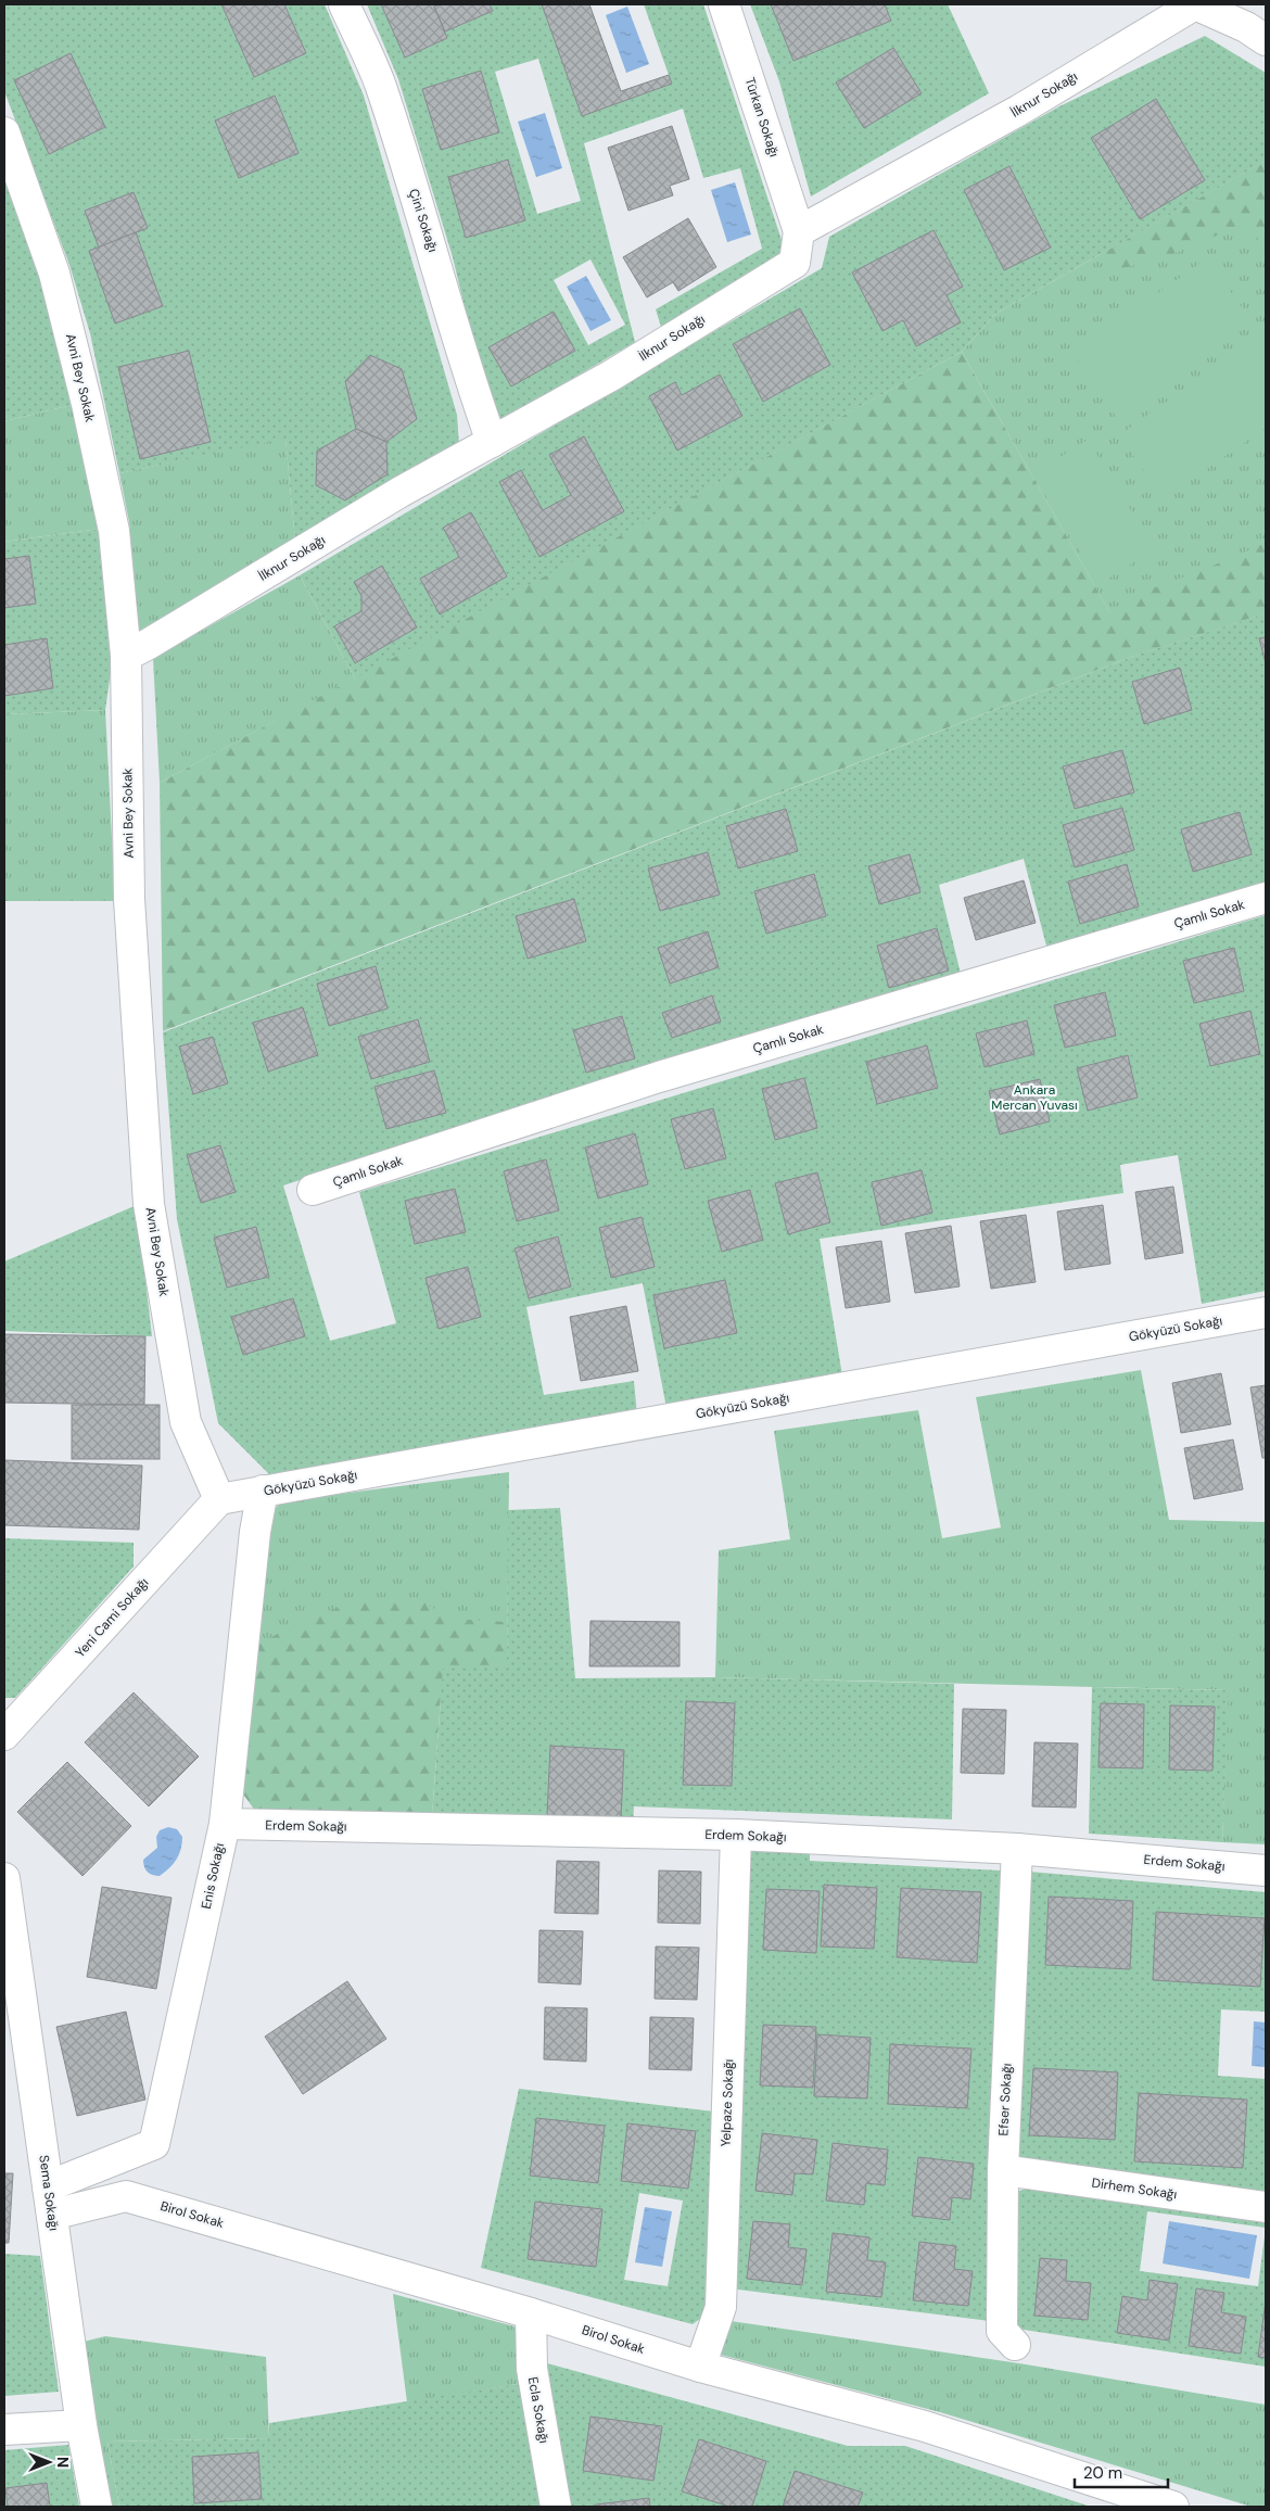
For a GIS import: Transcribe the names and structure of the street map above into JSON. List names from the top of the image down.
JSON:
{
  "streets": {
    "street": [
      "İlknur Sokağı",
      "Türkan Sokağı",
      "Çini Sokağı",
      "Avni Bey Sokak",
      "Çamlı Sokak",
      "Gökyüzü Sokağı",
      "Yeni Cami Sokağı",
      "Erdem Sokağı",
      "Enis Sokağı",
      "Efser Sokağı",
      "Yelpaze Sokağı",
      "Dirhem Sokağı",
      "Sema Sokağı",
      "Birol Sokak",
      "Ecla Sokağı"
    ]
  },
  "crossings": [
    ["İlknur Sokağı", "Türkan Sokağı"],
    ["İlknur Sokağı", "Çini Sokağı"],
    ["İlknur Sokağı", "Avni Bey Sokak"],
    ["Avni Bey Sokak", "Gökyüzü Sokağı"],
    ["Avni Bey Sokak", "Yeni Cami Sokağı"],
    ["Gökyüzü Sokağı", "Yeni Cami Sokağı"],
    ["Gökyüzü Sokağı", "Enis Sokağı"],
    ["Erdem Sokağı", "Enis Sokağı"],
    ["Erdem Sokağı", "Efser Sokağı"],
    ["Erdem Sokağı", "Yelpaze Sokağı"],
    ["Enis Sokağı", "Sema Sokağı"],
    ["Enis Sokağı", "Birol Sokak"],
    ["Efser Sokağı", "Dirhem Sokağı"],
    ["Yelpaze Sokağı", "Birol Sokak"],
    ["Sema Sokağı", "Birol Sokak"],
    ["Birol Sokak", "Ecla Sokağı"]
  ],
  "parks": ["Ankara Mercan Yuvası"],
  "scale_bar": "20 m",
  "north": "right"
}
